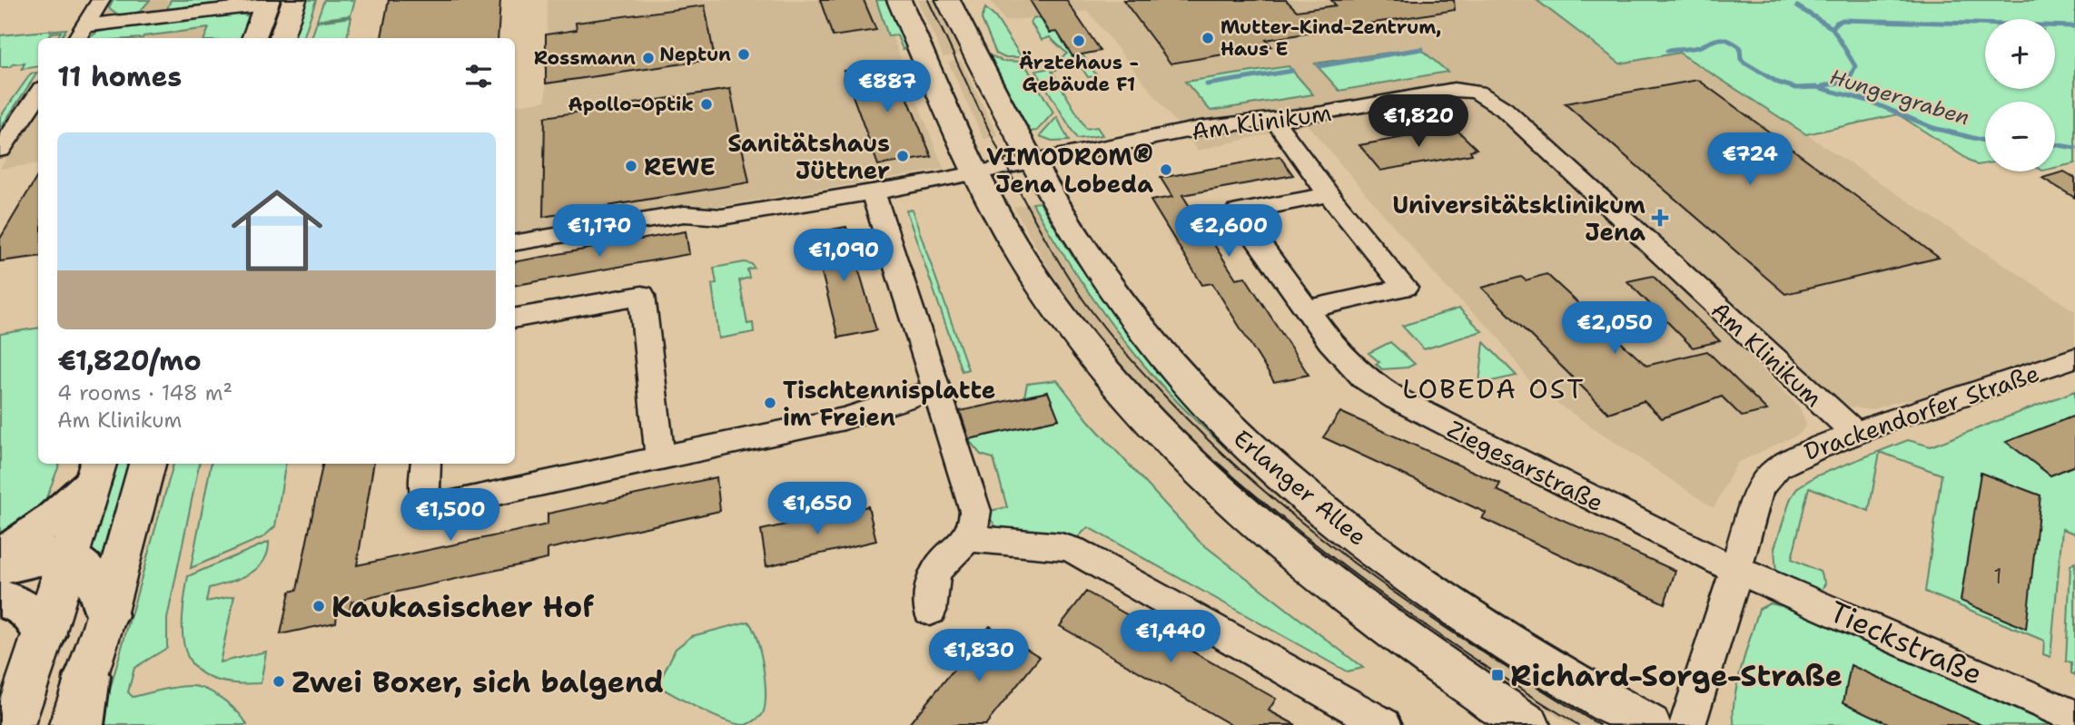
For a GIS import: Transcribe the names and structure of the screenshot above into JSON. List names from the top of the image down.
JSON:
{
  "streets": {
    "main road": ["Erlanger Allee"],
    "street": [
      "Am Klinikum",
      "Drackendorfer Straße",
      "Ziegesarstraße",
      "Tieckstraße"
    ]
  },
  "crossings": [
    ["Am Klinikum", "Drackendorfer Straße"],
    ["Am Klinikum", "Erlanger Allee"],
    ["Drackendorfer Straße", "Ziegesarstraße"],
    ["Drackendorfer Straße", "Tieckstraße"],
    ["Ziegesarstraße", "Tieckstraße"]
  ],
  "districts": ["LOBEDA OST"],
  "water": ["Hungergraben"],
  "places": {
    "other": [
      "Mutter-Kind-Zentrum, Haus E",
      "Ärztehaus - Gebäude F1",
      "Neptun",
      "Rossmann",
      "Apollo-Optik",
      "Sanitätshaus Jüttner",
      "REWE",
      "VIMODROM® Jena Lobeda",
      "Tischtennisplatte im Freien",
      "Kaukasischer Hof",
      "Zwei Boxer, sich balgend"
    ],
    "health": ["Universitätsklinikum Jena"],
    "transit": ["Richard-Sorge-Straße"]
  },
  "house_numbers": ["1"],
  "page": {
    "map_buttons": ["+", "−"],
    "heading": "11 homes",
    "price": [
      "€887",
      "€1,820",
      "€724",
      "€1,170",
      "€2,600",
      "€1,090",
      "€2,050",
      "€1,650",
      "€1,500",
      "€1,440",
      "€1,830"
    ],
    "list": [
      {
        "name": "€1,820/mo",
        "note": "4 rooms · 148 m² · Am Klinikum"
      }
    ]
  }
}
